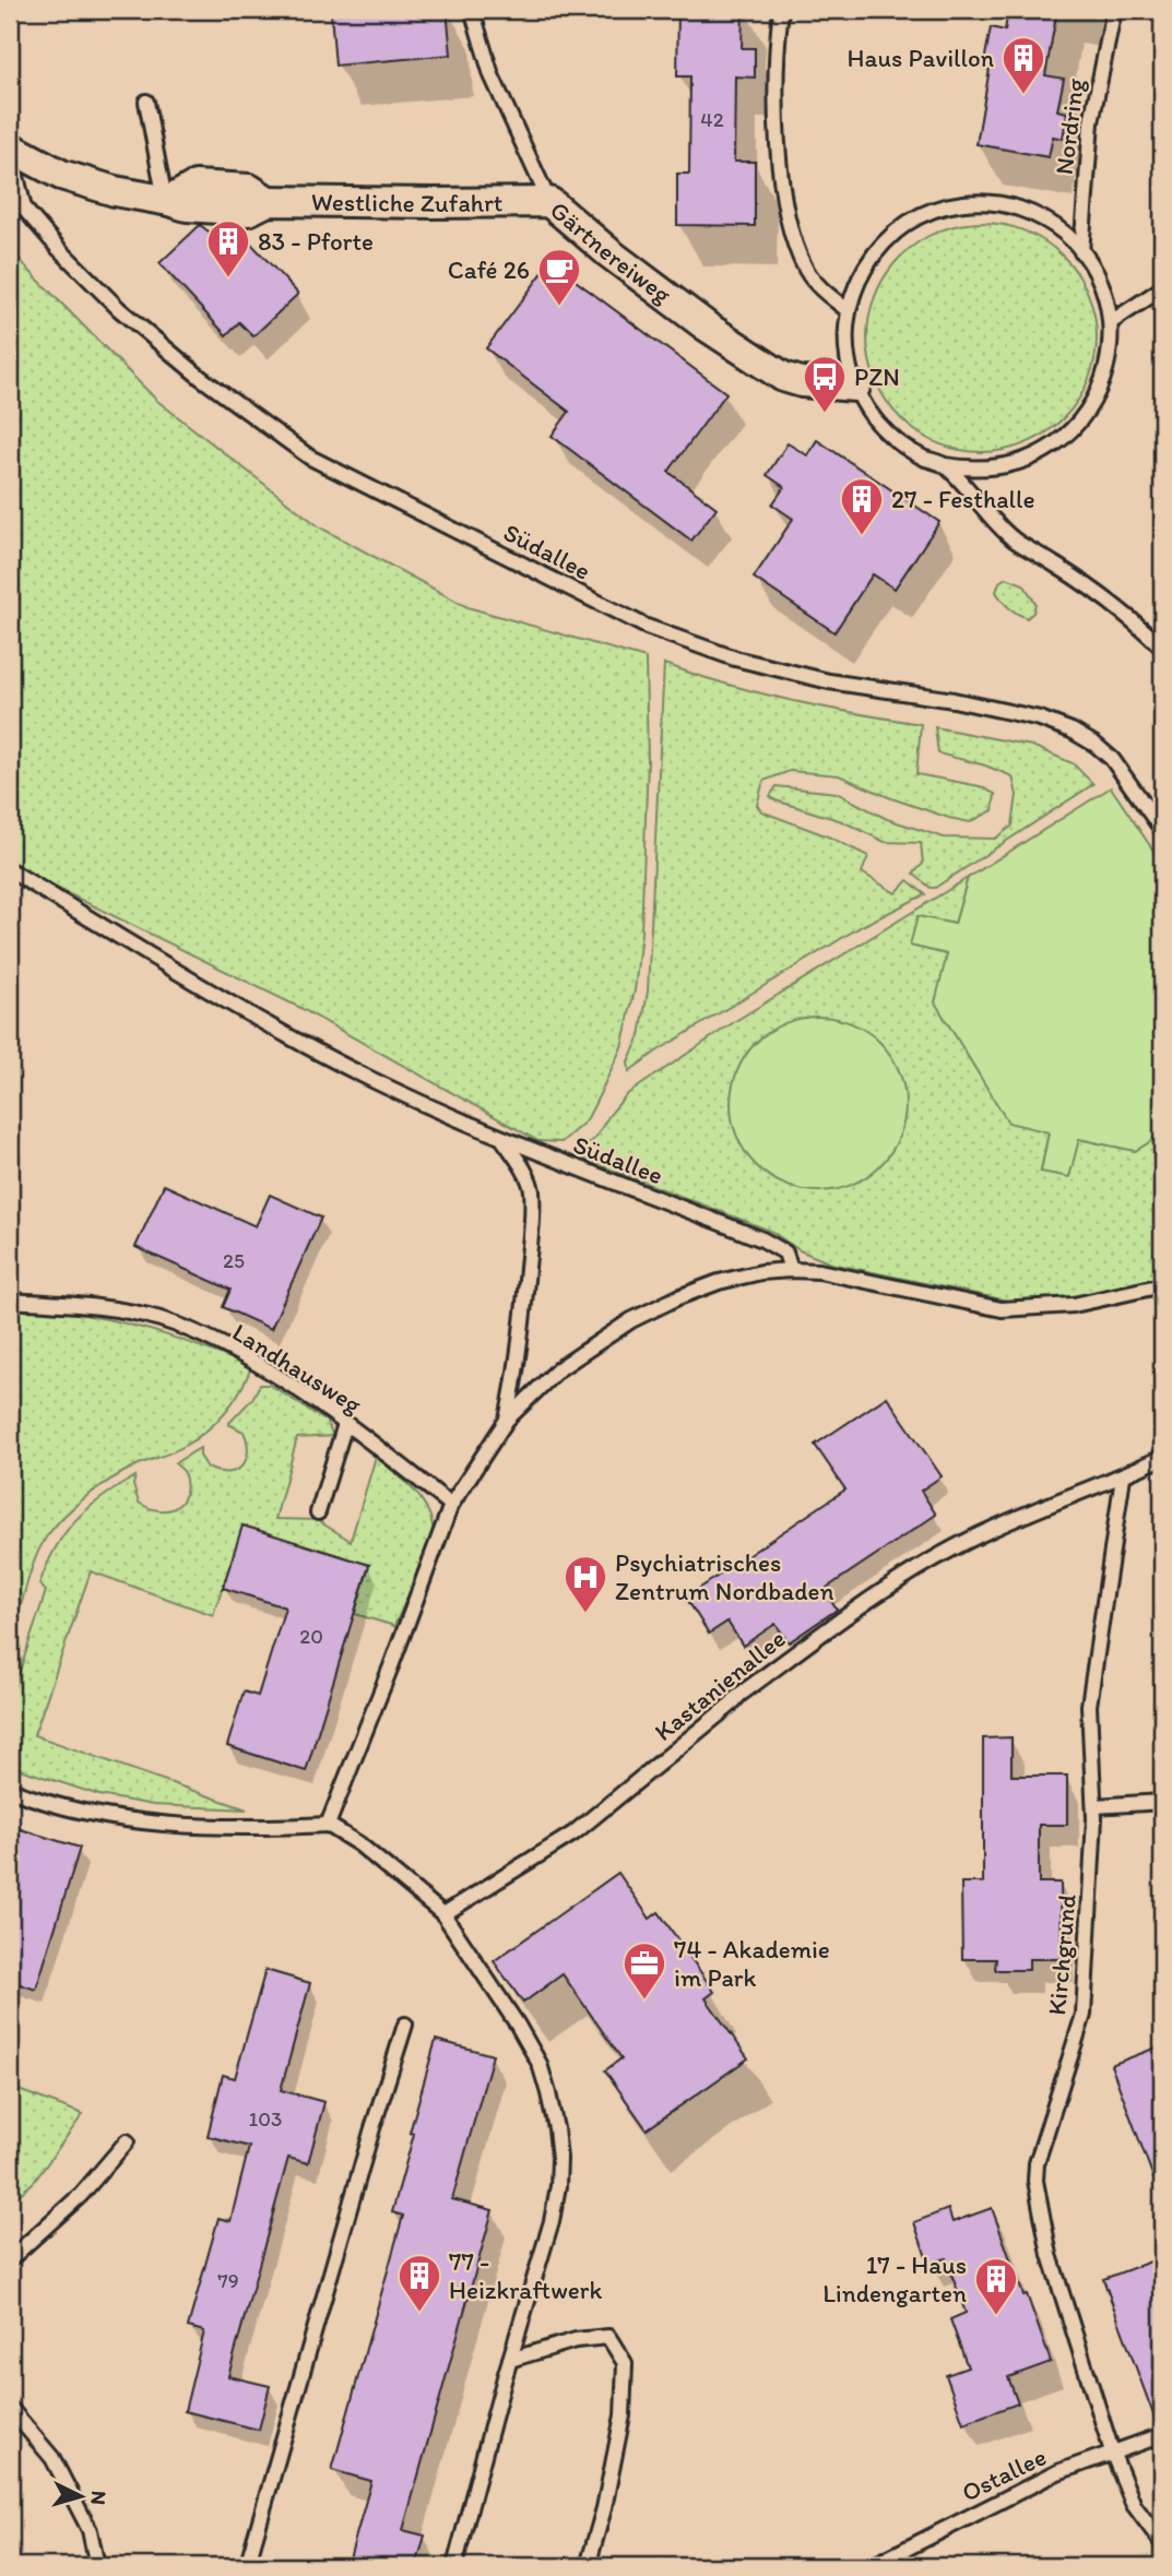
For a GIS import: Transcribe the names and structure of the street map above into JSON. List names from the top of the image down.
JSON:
{
  "streets": {
    "street": ["Westliche Zufahrt", "Gärtnereiweg"],
    "lane": [
      "Nordring",
      "Südallee",
      "Landhausweg",
      "Kastanienallee",
      "Kirchgrund",
      "Ostallee"
    ]
  },
  "crossings": [
    ["Nordring", "Gärtnereiweg"],
    ["Westliche Zufahrt", "Gärtnereiweg"],
    ["Westliche Zufahrt", "Südallee"],
    ["Kastanienallee", "Kirchgrund"],
    ["Kirchgrund", "Ostallee"]
  ],
  "places": {
    "building": [
      "Haus Pavillon",
      "83 - Pforte",
      "27 - Festhalle",
      "77 - Heizkraftwerk",
      "17 - Haus Lindengarten"
    ],
    "cafe": ["Café 26"],
    "bus stop": ["PZN"],
    "hospital": ["Psychiatrisches Zentrum Nordbaden"],
    "office": ["74 - Akademie im Park"]
  },
  "house_numbers": [
    "42",
    "25",
    "20",
    "103",
    "79"
  ],
  "north": "right"
}
